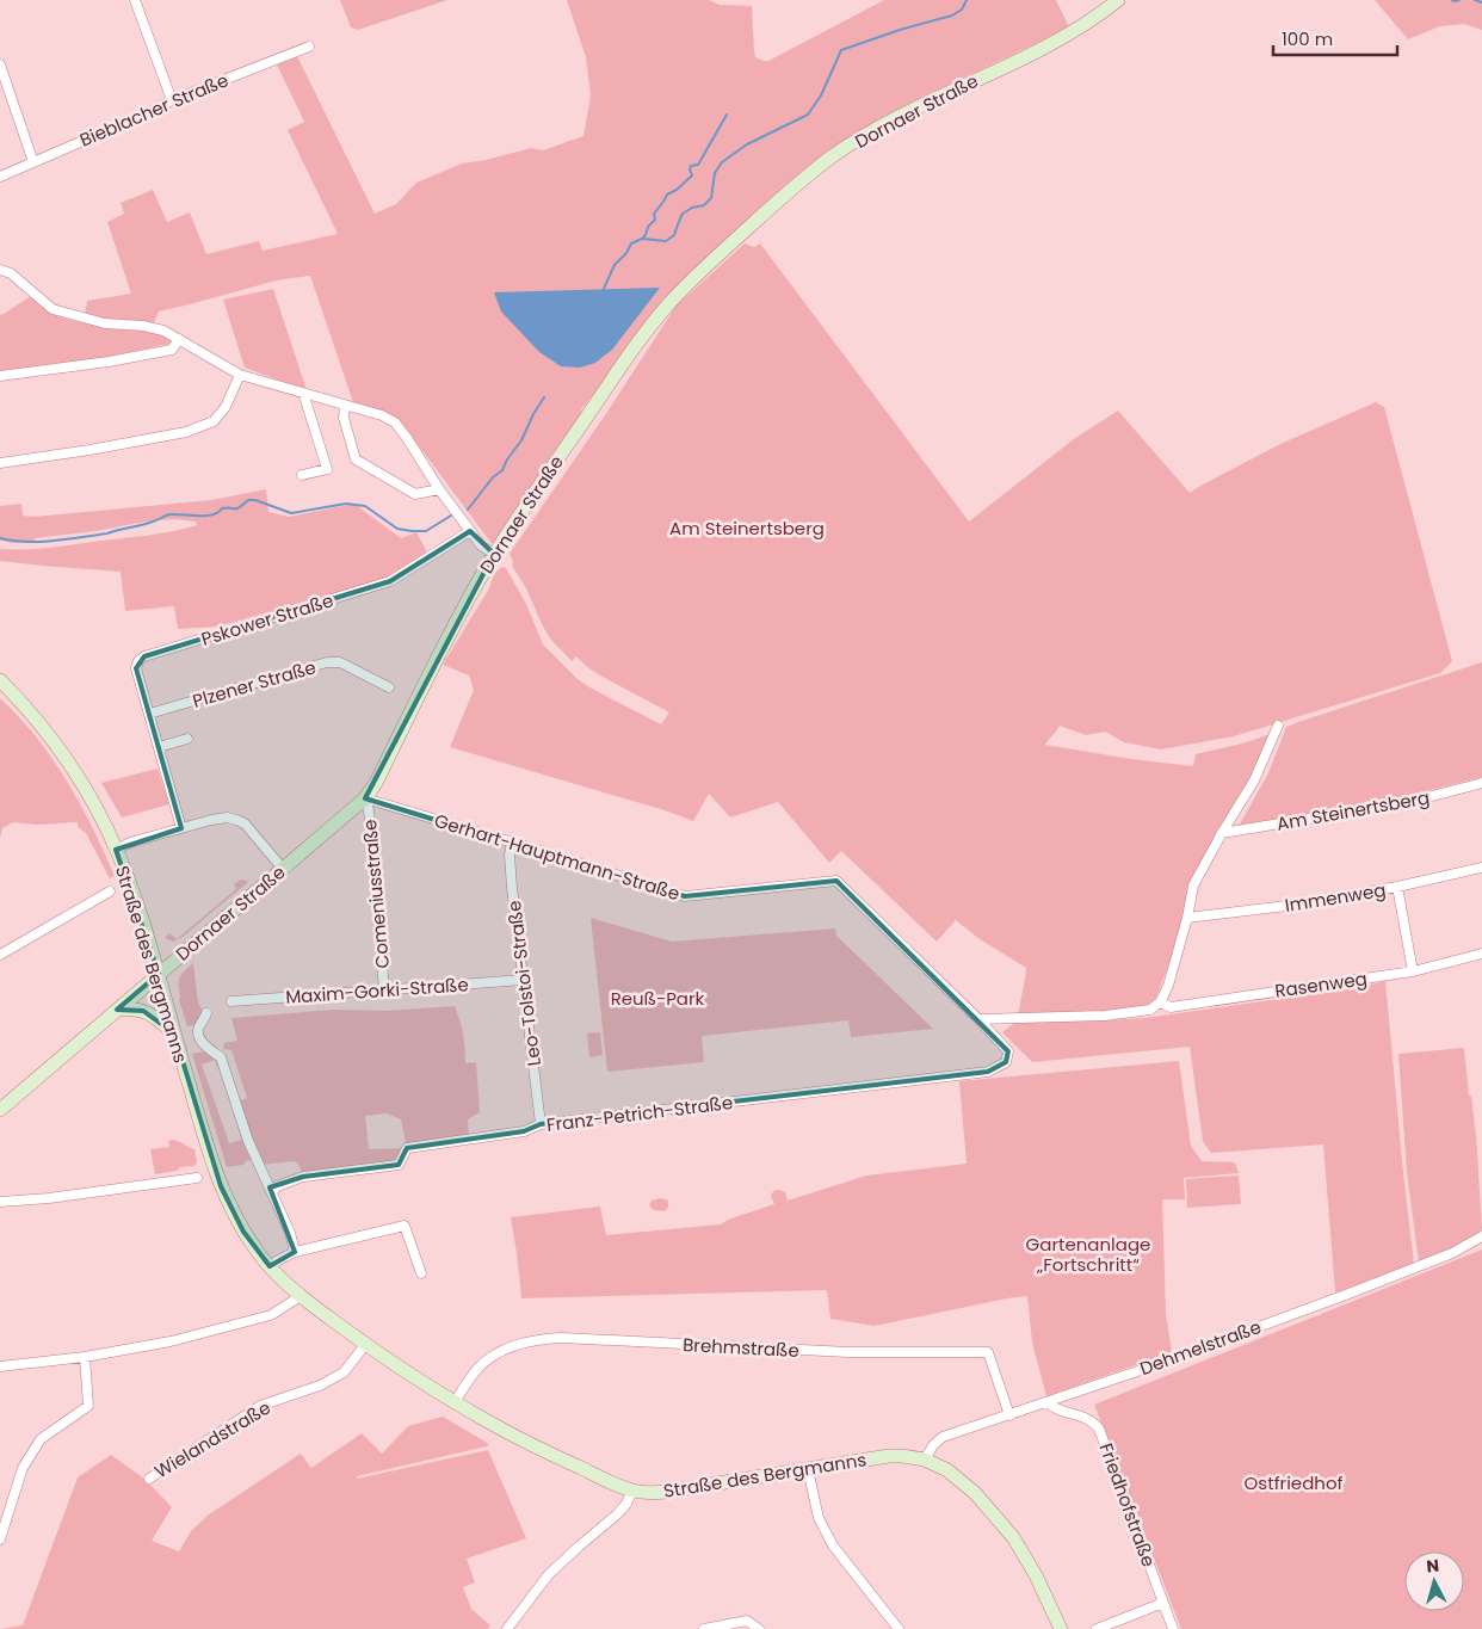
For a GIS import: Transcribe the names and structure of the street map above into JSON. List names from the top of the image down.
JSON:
{
  "streets": {
    "main road": ["Dornaer Straße", "Straße des Bergmanns"],
    "street": [
      "Bieblacher Straße",
      "Pskower Straße",
      "Plzener Straße",
      "Am Steinertsberg",
      "Gerhart-Hauptmann-Straße",
      "Comeniusstraße",
      "Immenweg",
      "Leo-Tolstoi-Straße",
      "Rasenweg",
      "Maxim-Gorki-Straße",
      "Franz-Petrich-Straße",
      "Brehmstraße",
      "Dehmelstraße",
      "Wielandstraße",
      "Friedhofstraße"
    ]
  },
  "crossings": [
    ["Dornaer Straße", "Gerhart-Hauptmann-Straße"],
    ["Dornaer Straße", "Comeniusstraße"],
    ["Dornaer Straße", "Straße des Bergmanns"],
    ["Pskower Straße", "Plzener Straße"],
    ["Gerhart-Hauptmann-Straße", "Comeniusstraße"],
    ["Gerhart-Hauptmann-Straße", "Leo-Tolstoi-Straße"],
    ["Gerhart-Hauptmann-Straße", "Franz-Petrich-Straße"],
    ["Comeniusstraße", "Maxim-Gorki-Straße"],
    ["Straße des Bergmanns", "Franz-Petrich-Straße"],
    ["Straße des Bergmanns", "Brehmstraße"],
    ["Straße des Bergmanns", "Dehmelstraße"],
    ["Straße des Bergmanns", "Wielandstraße"],
    ["Leo-Tolstoi-Straße", "Maxim-Gorki-Straße"],
    ["Leo-Tolstoi-Straße", "Franz-Petrich-Straße"],
    ["Brehmstraße", "Dehmelstraße"],
    ["Dehmelstraße", "Friedhofstraße"]
  ],
  "parks": [
    "Am Steinertsberg",
    "Reuß-Park",
    "Gartenanlage „Fortschritt“",
    "Ostfriedhof"
  ],
  "scale_bar": "100 m",
  "north": "top"
}
